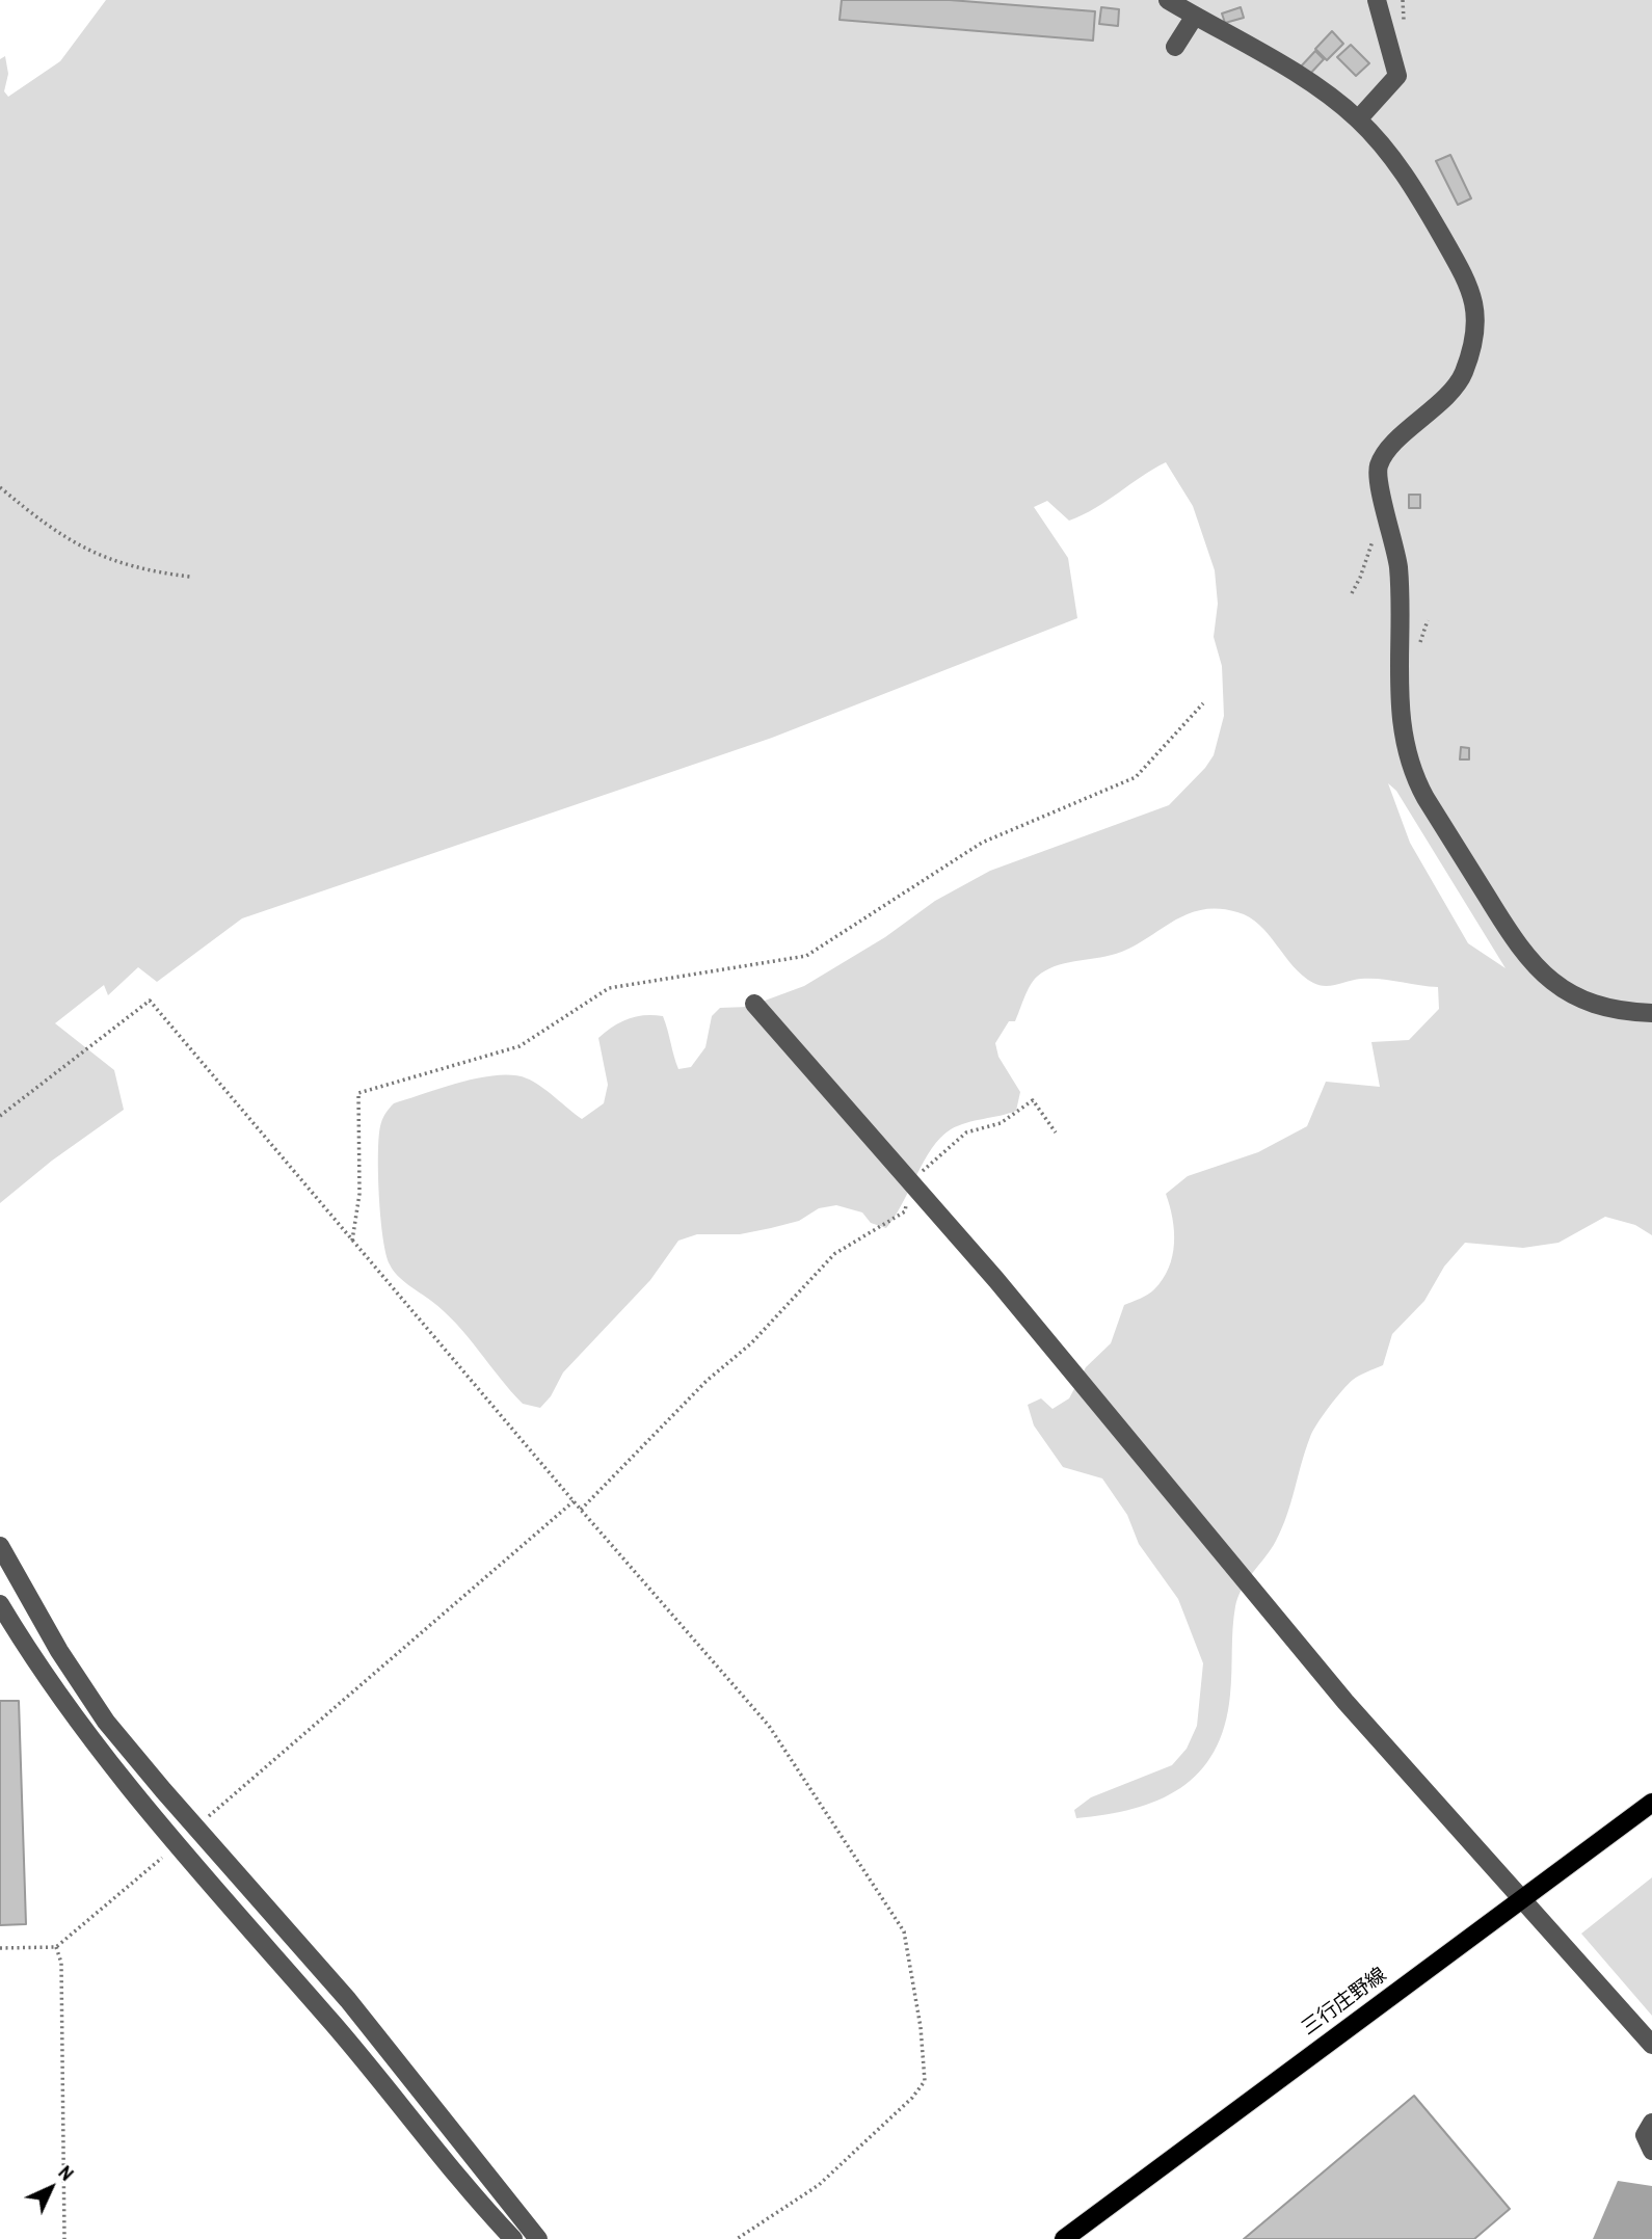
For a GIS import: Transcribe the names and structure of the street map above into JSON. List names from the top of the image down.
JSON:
{
  "streets": {
    "main road": ["三行庄野線"]
  },
  "north": "top right"
}
